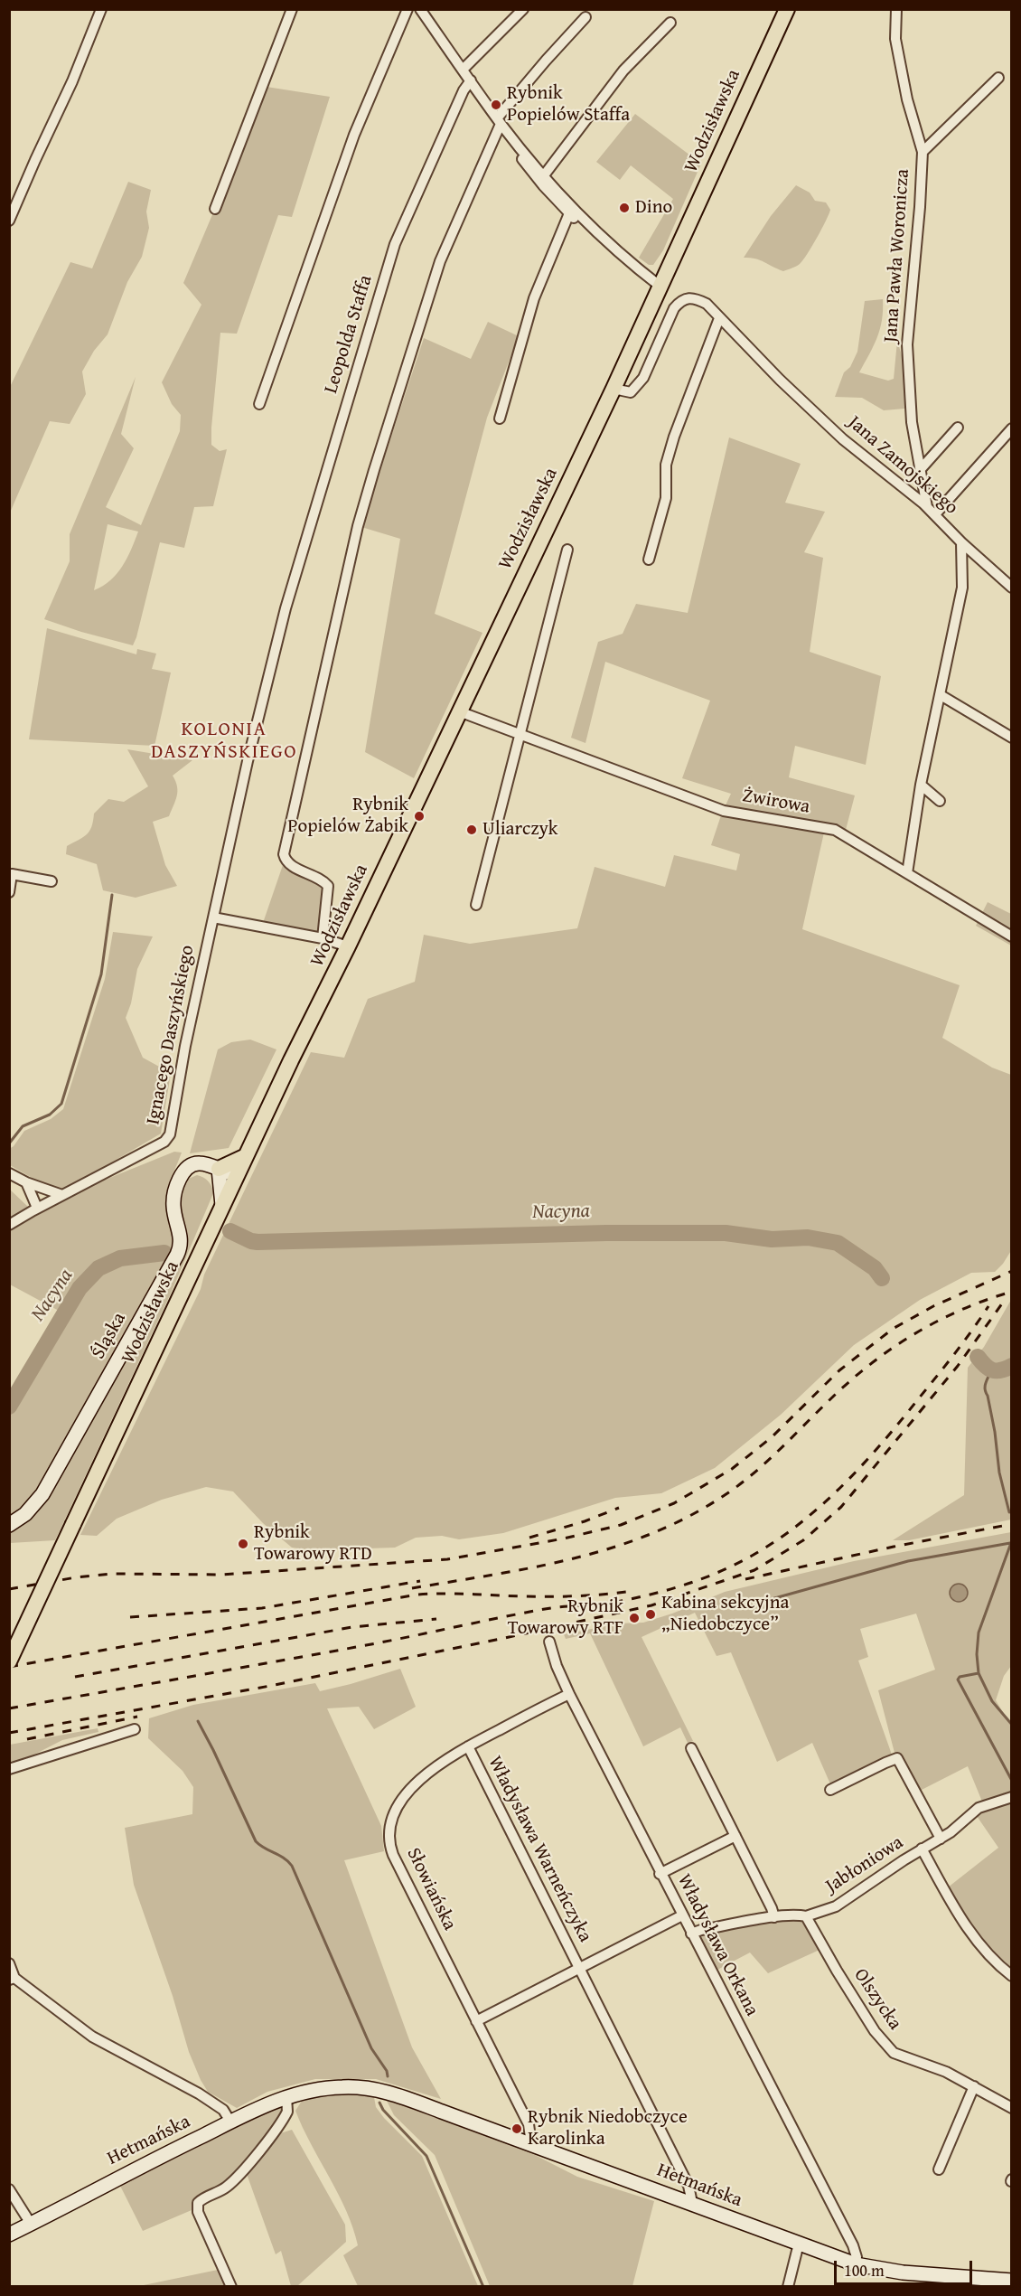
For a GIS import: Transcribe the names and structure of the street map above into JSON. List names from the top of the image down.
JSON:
{
  "streets": {
    "main road": ["Wodzisławska"],
    "street": [
      "Jana Pawła Woronicza",
      "Leopolda Staffa",
      "Jana Zamojskiego",
      "Żwirowa",
      "Ignacego Daszyńskiego",
      "Śląska",
      "Władysława Warneńczyka",
      "Jabłoniowa",
      "Słowiańska",
      "Władysława Orkana",
      "Olszycka",
      "Hetmańska"
    ]
  },
  "crossings": [
    ["Wodzisławska", "Jana Zamojskiego"],
    ["Wodzisławska", "Żwirowa"],
    ["Wodzisławska", "Śląska"],
    ["Jana Pawła Woronicza", "Jana Zamojskiego"],
    ["Leopolda Staffa", "Ignacego Daszyńskiego"],
    ["Jana Zamojskiego", "Żwirowa"],
    ["Władysława Warneńczyka", "Słowiańska"],
    ["Władysława Warneńczyka", "Władysława Orkana"],
    ["Władysława Warneńczyka", "Hetmańska"],
    ["Jabłoniowa", "Władysława Orkana"],
    ["Jabłoniowa", "Olszycka"],
    ["Słowiańska", "Władysława Orkana"],
    ["Słowiańska", "Hetmańska"],
    ["Władysława Orkana", "Hetmańska"]
  ],
  "districts": ["KOLONIA DASZYŃSKIEGO"],
  "water": ["Nacyna"],
  "places": [
    "Rybnik Popielów Staffa",
    "Dino",
    "Rybnik Popielów Żabik",
    "Uliarczyk",
    "Rybnik Towarowy RTD",
    "Kabina sekcyjna „Niedobczyce”",
    "Rybnik Towarowy RTF",
    "Rybnik Niedobczyce Karolinka"
  ],
  "scale_bar": "100 m"
}
